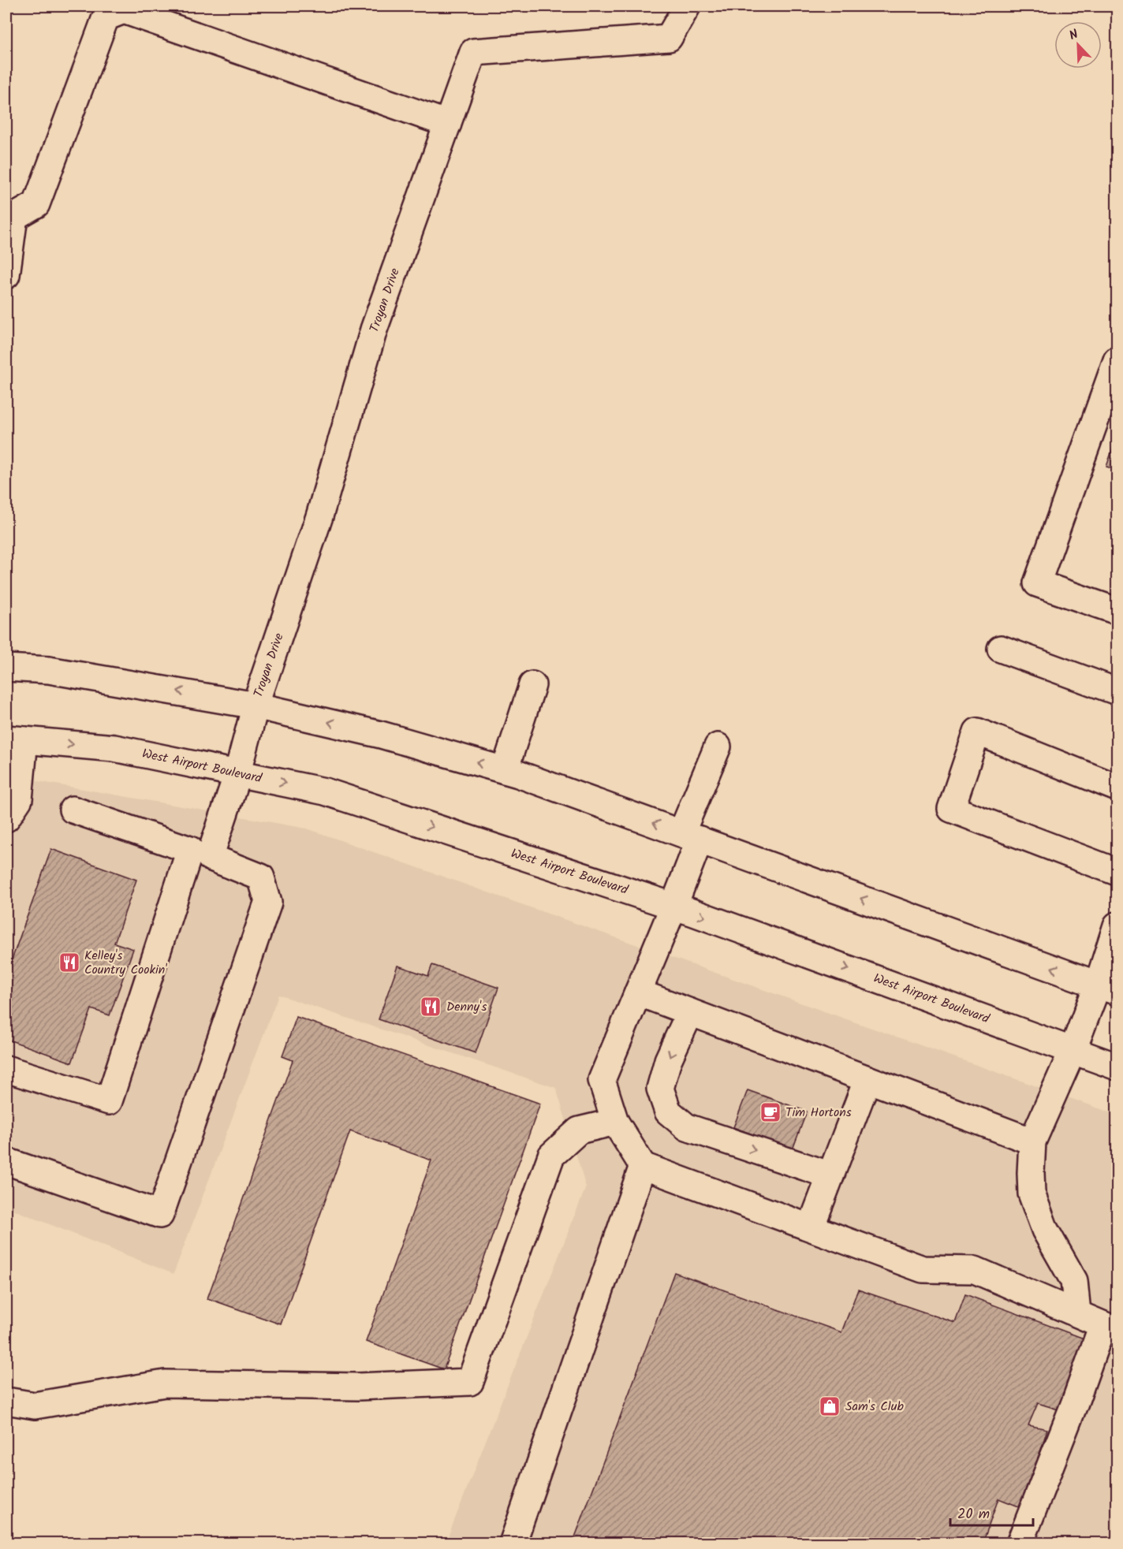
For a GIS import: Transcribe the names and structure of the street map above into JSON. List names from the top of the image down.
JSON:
{
  "streets": {
    "main road": ["Troyan Drive", "West Airport Boulevard"]
  },
  "crossings": [
    ["Troyan Drive", "West Airport Boulevard"]
  ],
  "places": {
    "restaurant": ["Kelley's Country Cookin'", "Denny's"],
    "cafe": ["Tim Hortons"],
    "shop": ["Sam's Club"]
  },
  "scale_bar": "20 m",
  "north": "top left"
}
